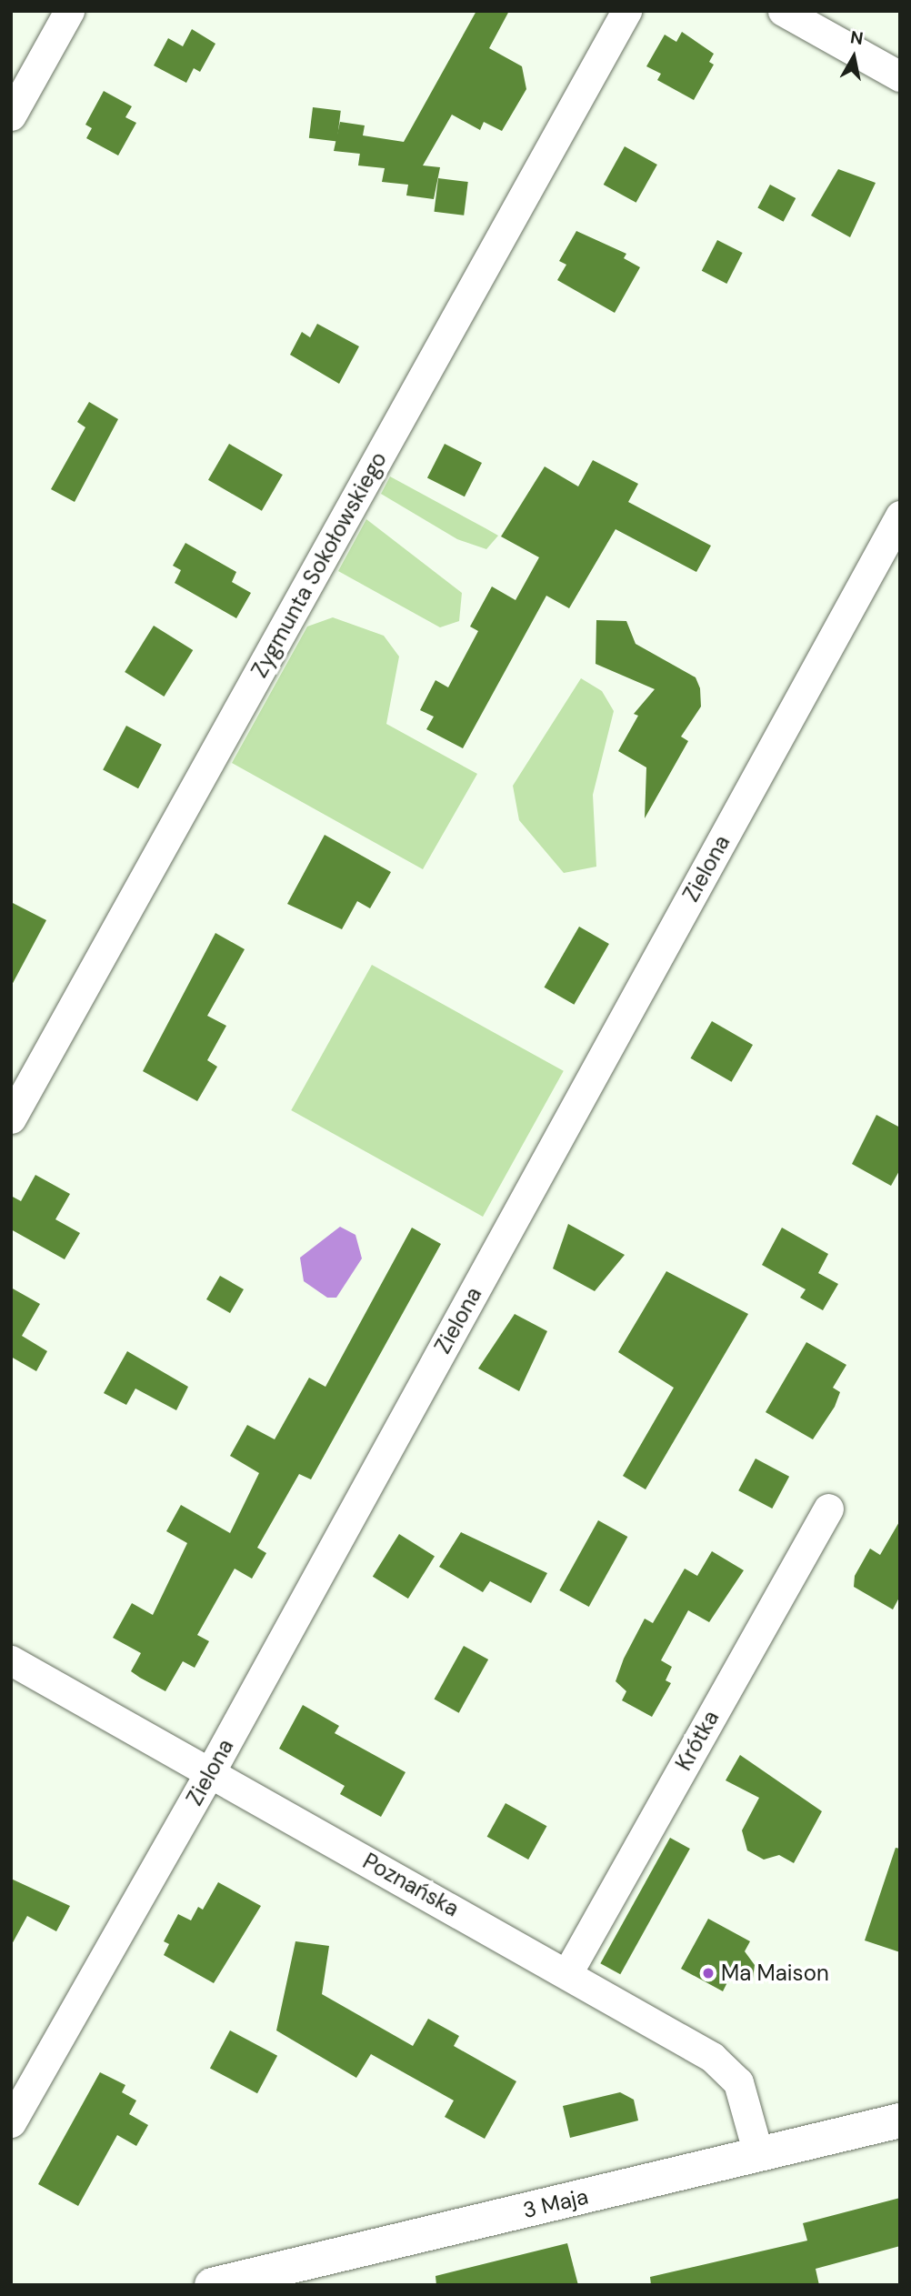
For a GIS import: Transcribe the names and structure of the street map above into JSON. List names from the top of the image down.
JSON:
{
  "streets": {
    "street": [
      "Zygmunta Sokołowskiego",
      "Zielona",
      "Krótka",
      "Poznańska",
      "3 Maja"
    ]
  },
  "crossings": [
    ["Zielona", "Poznańska"],
    ["Krótka", "Poznańska"],
    ["Poznańska", "3 Maja"]
  ],
  "places": ["Ma Maison"],
  "north": "top"
}
